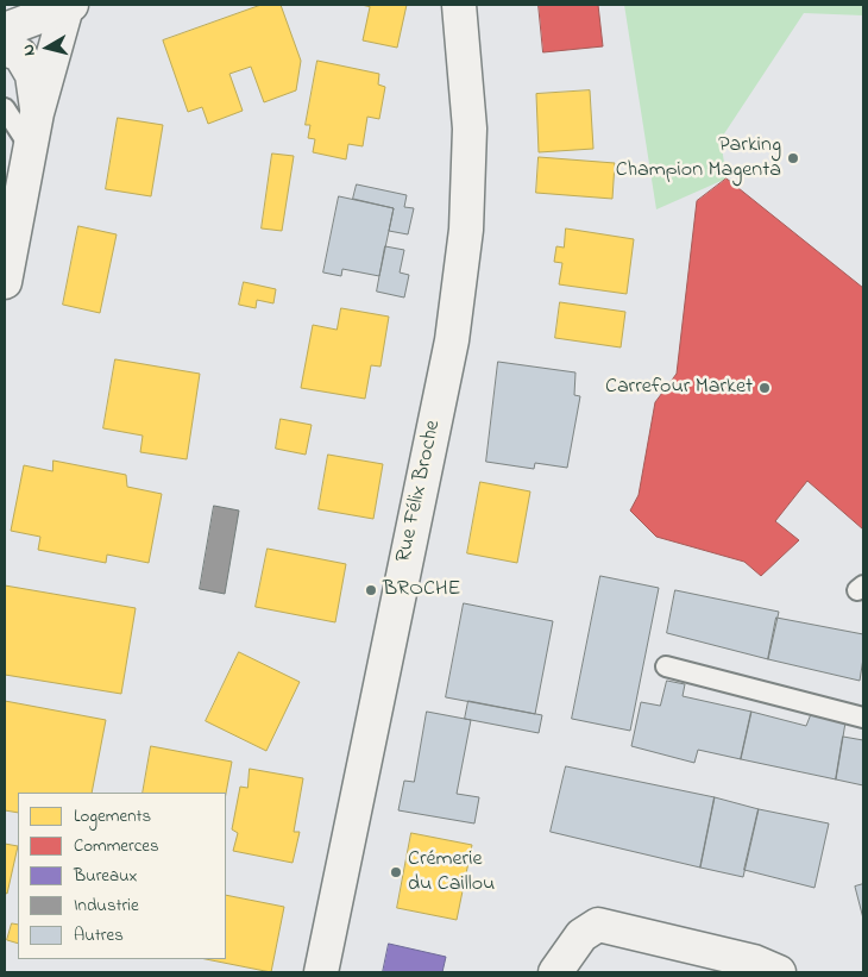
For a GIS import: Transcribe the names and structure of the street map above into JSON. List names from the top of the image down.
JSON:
{
  "streets": {
    "street": ["Rue Félix Broche"]
  },
  "places": [
    "Parking Champion Magenta",
    "Carrefour Market",
    "BROCHE",
    "Crémerie du Caillou"
  ],
  "legend": [
    "Logements",
    "Commerces",
    "Bureaux",
    "Industrie",
    "Autres"
  ],
  "north": "left"
}
